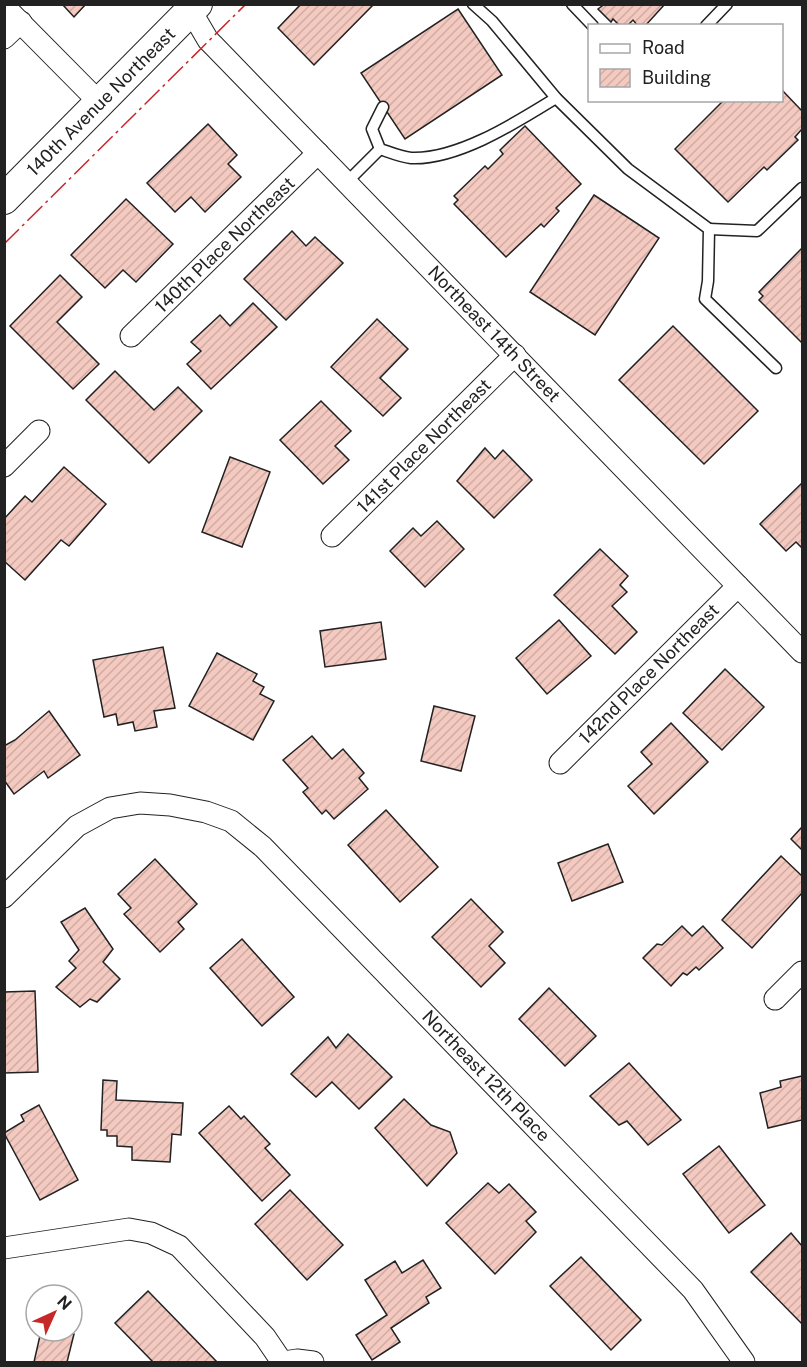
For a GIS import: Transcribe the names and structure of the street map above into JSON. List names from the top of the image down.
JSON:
{
  "streets": {
    "main road": ["140th Avenue Northeast"],
    "street": [
      "140th Place Northeast",
      "Northeast 14th Street",
      "141st Place Northeast",
      "142nd Place Northeast",
      "Northeast 12th Place"
    ]
  },
  "crossings": [
    ["140th Avenue Northeast", "Northeast 14th Street"],
    ["140th Place Northeast", "Northeast 14th Street"],
    ["Northeast 14th Street", "141st Place Northeast"],
    ["Northeast 14th Street", "142nd Place Northeast"]
  ],
  "legend": ["Road", "Building"],
  "north": "top right"
}
